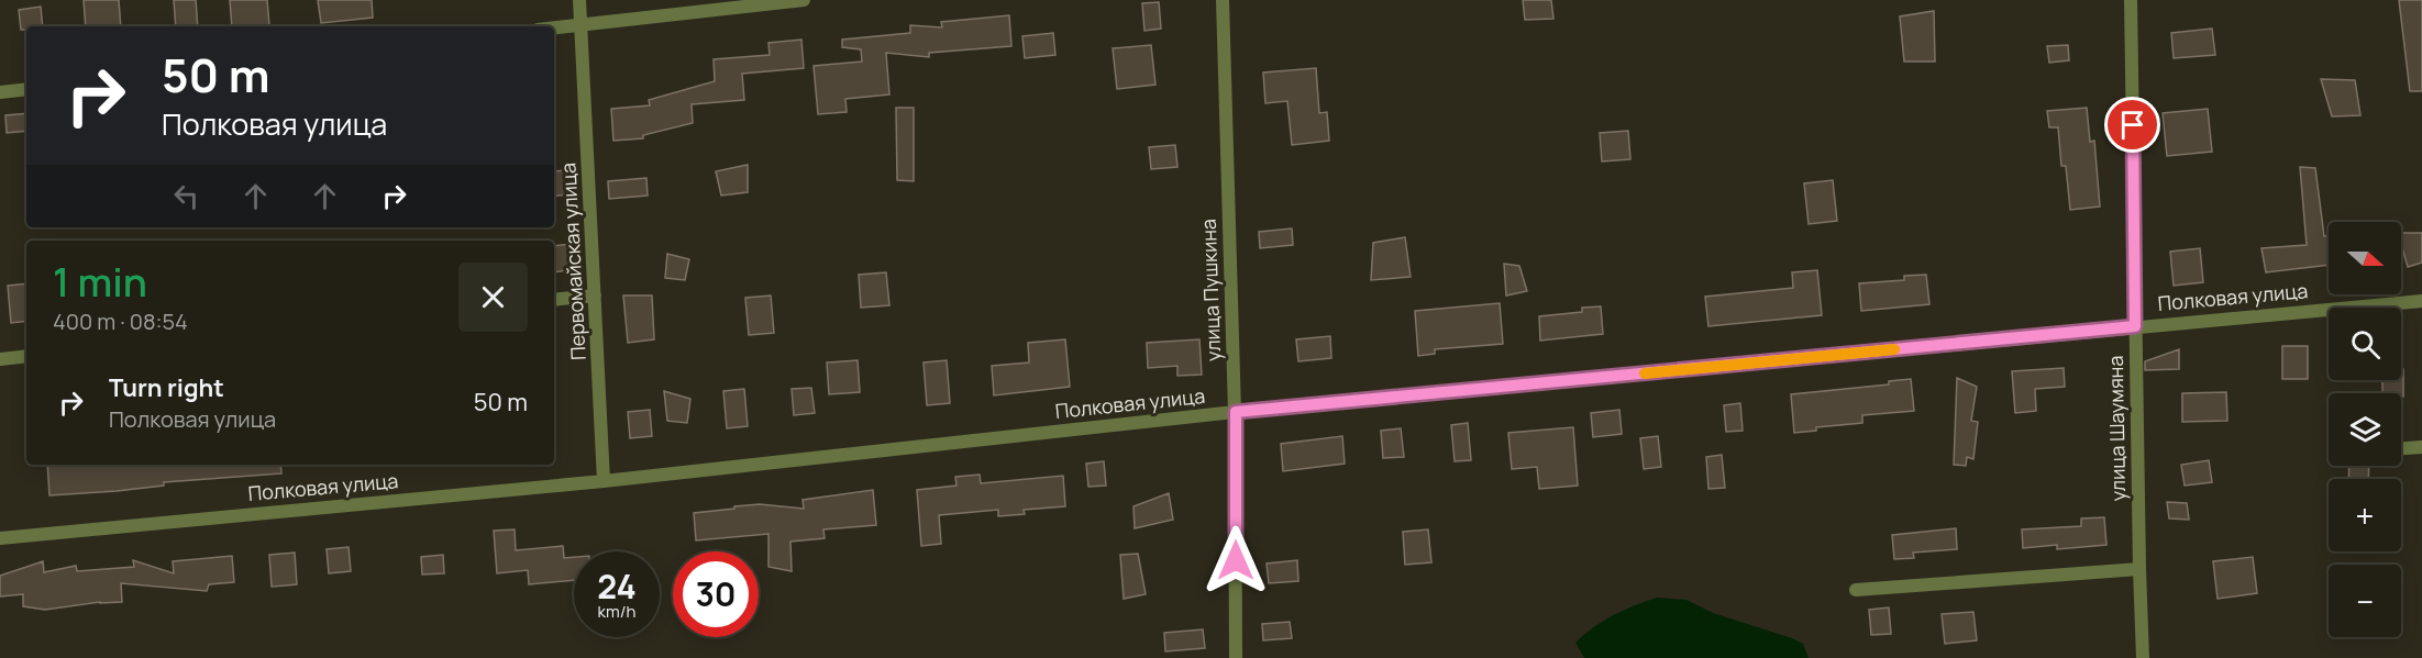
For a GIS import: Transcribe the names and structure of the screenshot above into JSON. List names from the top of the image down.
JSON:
{
  "streets": {
    "street": [
      "Первомайская улица",
      "улица Пушкина",
      "Полковая улица",
      "улица Шаумяна"
    ]
  },
  "crossings": [
    ["Первомайская улица", "Полковая улица"],
    ["улица Пушкина", "Полковая улица"],
    ["Полковая улица", "улица Шаумяна"]
  ],
  "north": "right",
  "page": {
    "turn": ["50 m", "Полковая улица"],
    "map_buttons": ["+", "−"],
    "heading": ["1 min", "400 m · 08:54"],
    "list": [
      {
        "name": "Turn right",
        "note": "Полковая улица",
        "value": "50 m"
      }
    ],
    "speed": "24 km/h",
    "limit": "30"
  }
}
